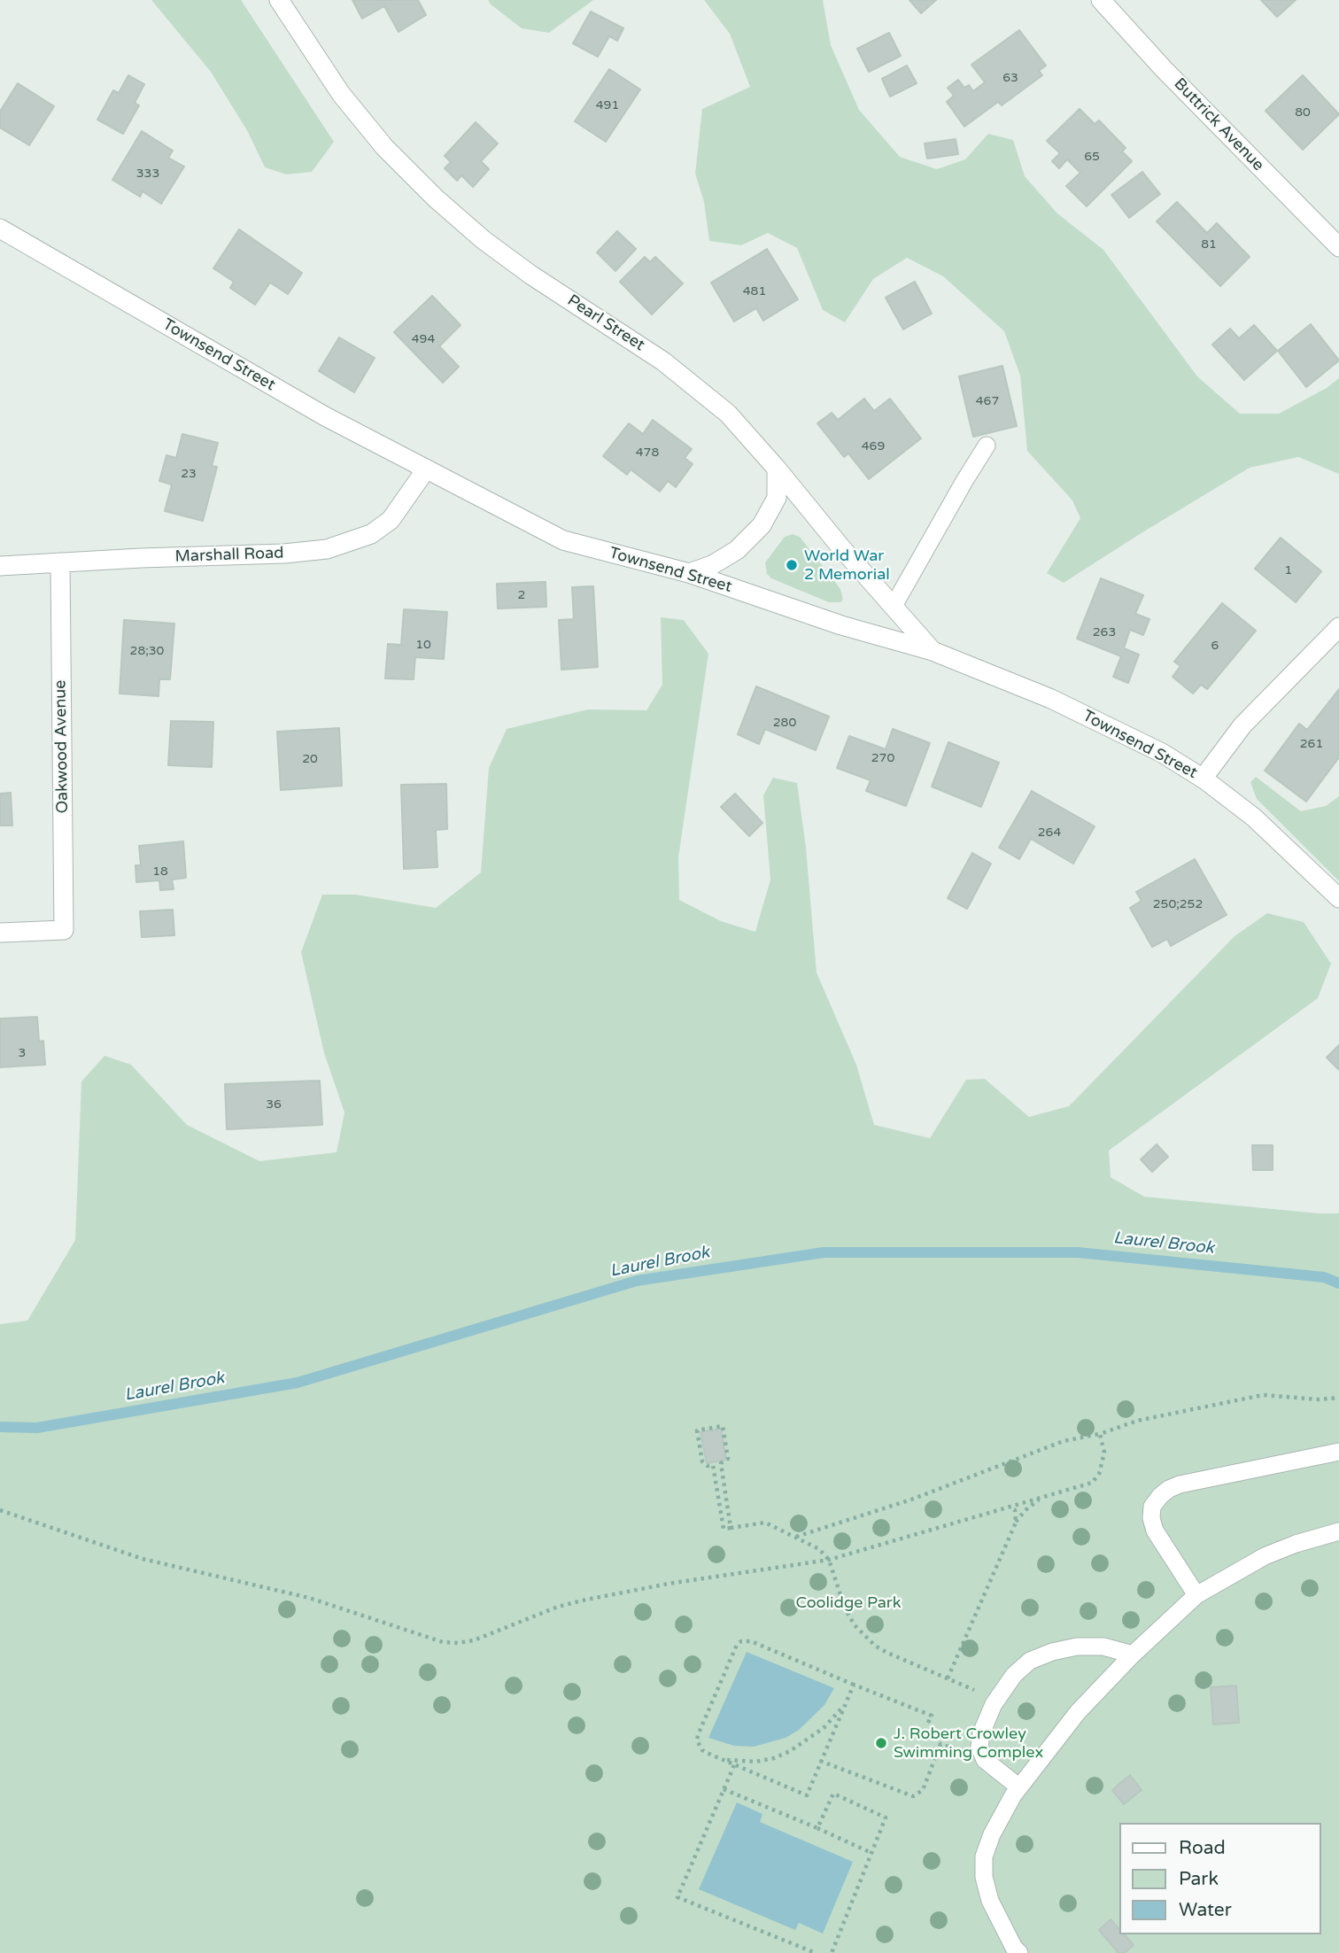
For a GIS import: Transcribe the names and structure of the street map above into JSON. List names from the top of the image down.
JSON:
{
  "streets": {
    "street": [
      "Buttrick Avenue",
      "Pearl Street",
      "Townsend Street",
      "Marshall Road",
      "Oakwood Avenue"
    ]
  },
  "crossings": [
    ["Pearl Street", "Townsend Street"],
    ["Townsend Street", "Marshall Road"],
    ["Marshall Road", "Oakwood Avenue"]
  ],
  "water": ["Laurel Brook"],
  "parks": ["Coolidge Park"],
  "places": ["World War 2 Memorial", "J. Robert Crowley Swimming Complex"],
  "house_numbers": [
    "63",
    "491",
    "80",
    "65",
    "333",
    "81",
    "481",
    "494",
    "467",
    "469",
    "478",
    "23",
    "1",
    "2",
    "263",
    "10",
    "6",
    "28;30",
    "280",
    "261",
    "270",
    "20",
    "264",
    "18",
    "250;252",
    "3",
    "36"
  ],
  "legend": ["Road", "Park", "Water"]
}
